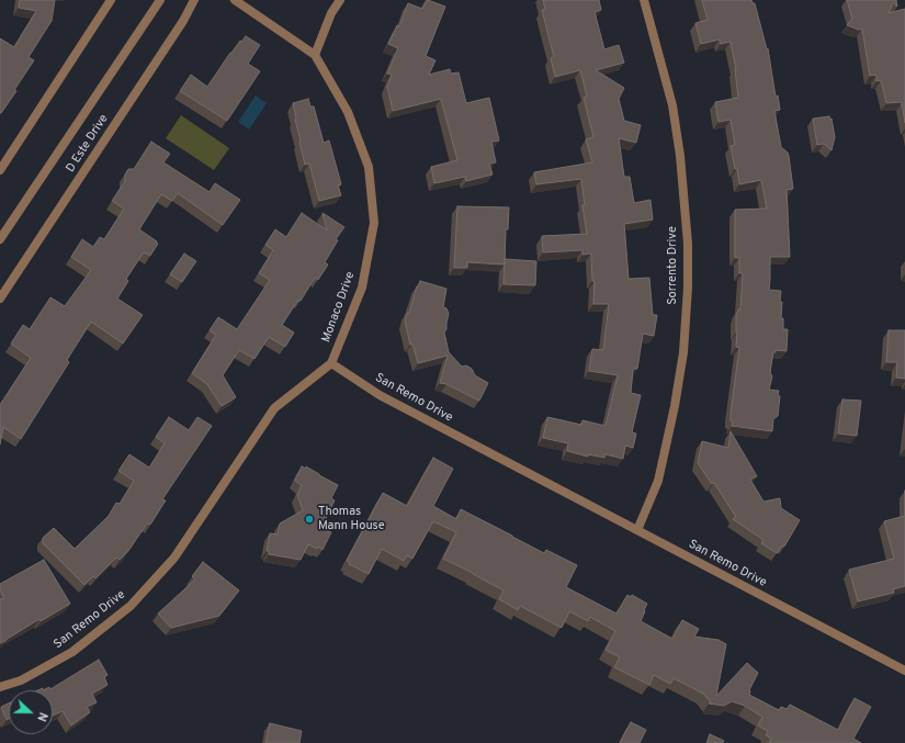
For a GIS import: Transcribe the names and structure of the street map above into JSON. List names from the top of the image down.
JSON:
{
  "streets": {
    "street": [
      "D Este Drive",
      "Sorrento Drive",
      "Monaco Drive",
      "San Remo Drive"
    ]
  },
  "crossings": [
    ["Sorrento Drive", "San Remo Drive"],
    ["Monaco Drive", "San Remo Drive"]
  ],
  "places": ["Thomas Mann House"],
  "north": "right"
}
